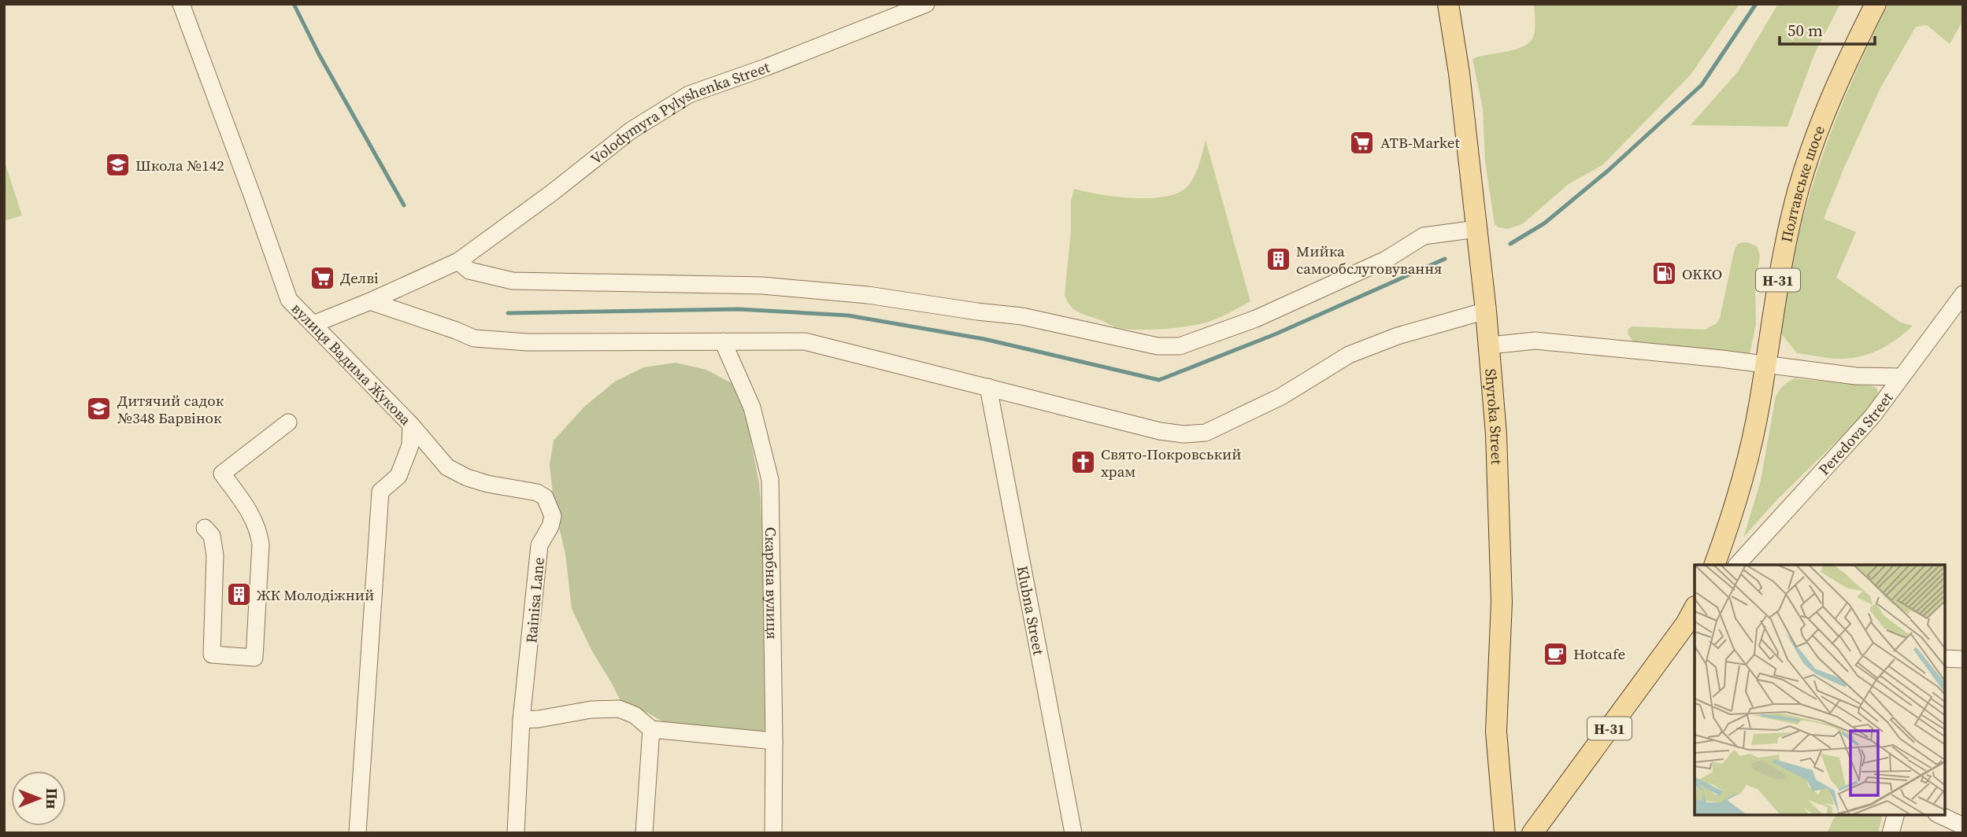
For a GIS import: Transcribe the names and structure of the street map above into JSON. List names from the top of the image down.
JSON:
{
  "streets": {
    "main road": ["Полтавське шосе", "Н-31", "Shyroka Street"],
    "street": [
      "Volodymyra Pylyshenka Street",
      "вулиця Вадима Жукова",
      "Peredova Street",
      "Скарбна вулиця",
      "Rainisa Lane",
      "Klubna Street"
    ]
  },
  "crossings": [
    ["Volodymyra Pylyshenka Street", "вулиця Вадима Жукова"],
    ["вулиця Вадима Жукова", "Rainisa Lane"]
  ],
  "places": {
    "supermarket": ["ATB-Market", "Делві"],
    "school or university": ["Школа №142", "Дитячий садок №348 Барвінок"],
    "building": ["Мийка самообслуговування", "ЖК Молодіжний"],
    "fuel station": ["OKKO"],
    "church": ["Свято-Покровський храм"],
    "cafe": ["Hotcafe"]
  },
  "scale_bar": "50 m",
  "north": "right"
}
